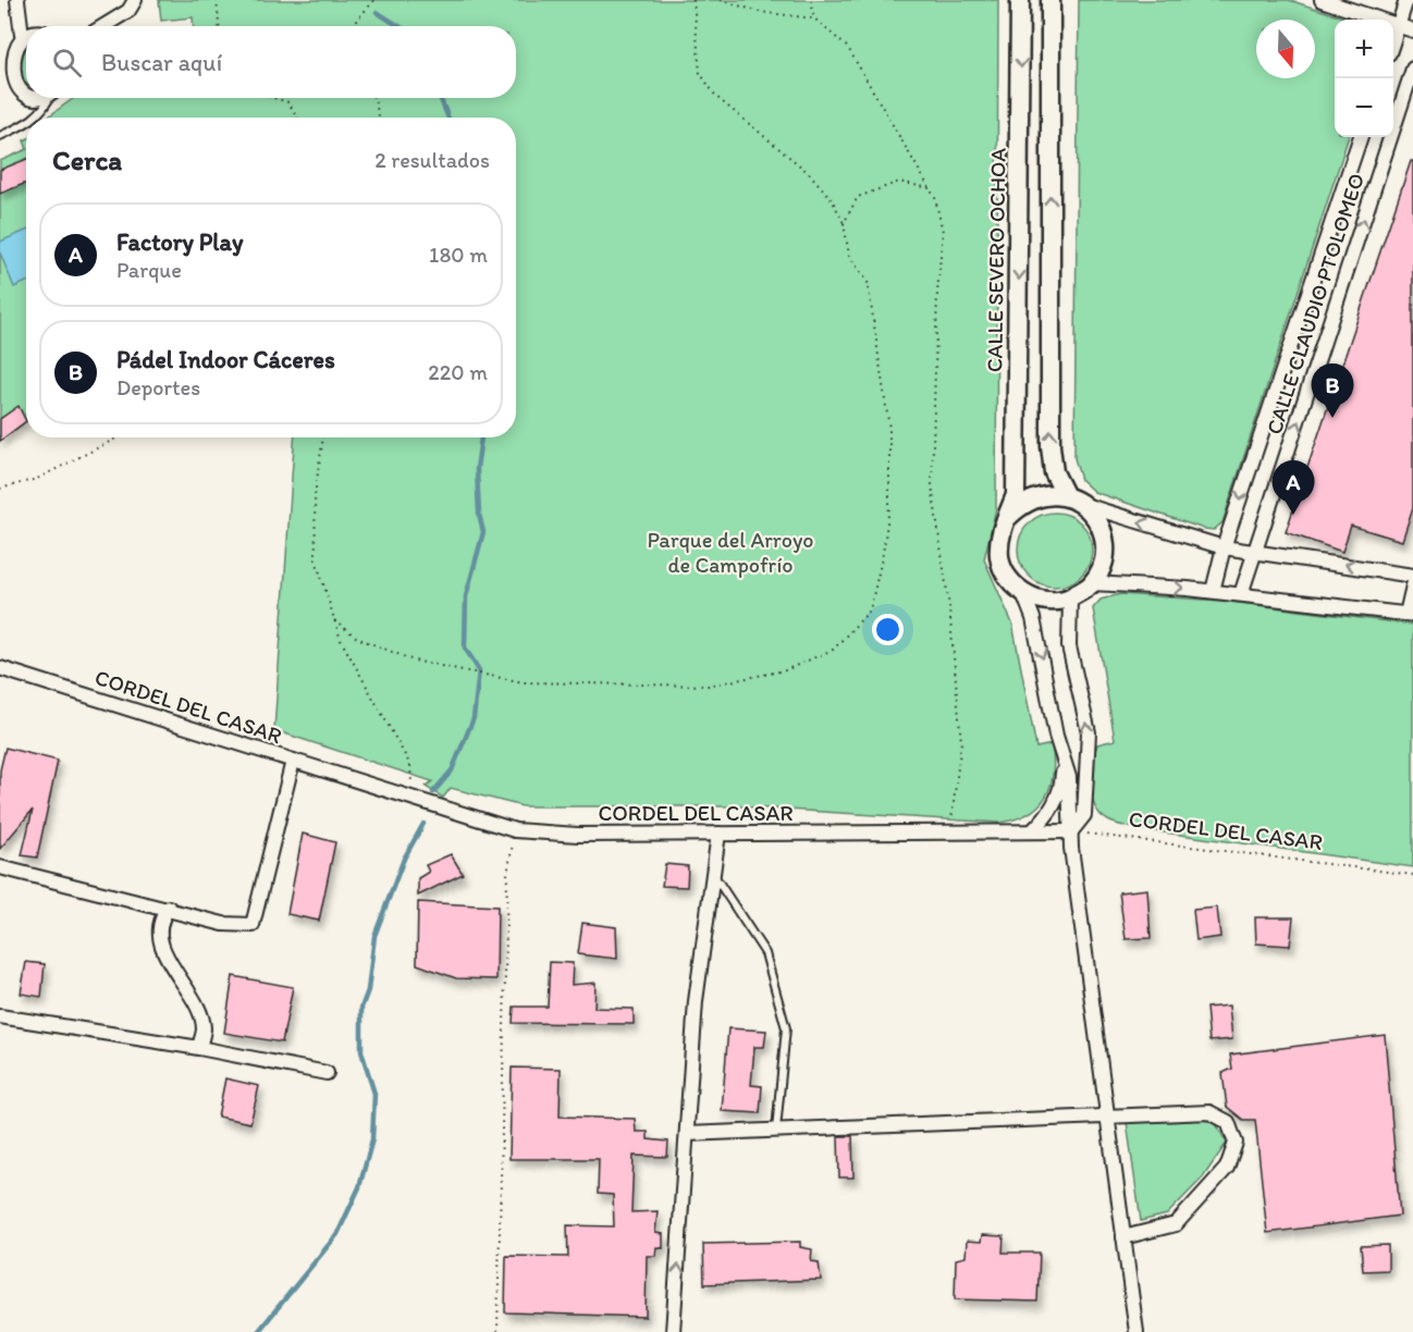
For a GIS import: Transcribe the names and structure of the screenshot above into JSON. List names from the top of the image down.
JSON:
{
  "streets": {
    "main road": ["CALLE SEVERO OCHOA"],
    "street": ["CALLE CLAUDIO PTOLOMEO", "CORDEL DEL CASAR"]
  },
  "parks": ["Parque del Arroyo de Campofrío"],
  "north": "bottom",
  "page": {
    "map_buttons": ["+", "−"],
    "search": "Buscar aquí",
    "heading": ["Cerca", "2 resultados"],
    "list": [
      {
        "mark": "A",
        "name": "Factory Play",
        "note": "Parque",
        "value": "180 m"
      },
      {
        "mark": "B",
        "name": "Pádel Indoor Cáceres",
        "note": "Deportes",
        "value": "220 m"
      }
    ],
    "pins": ["B", "A"]
  }
}
